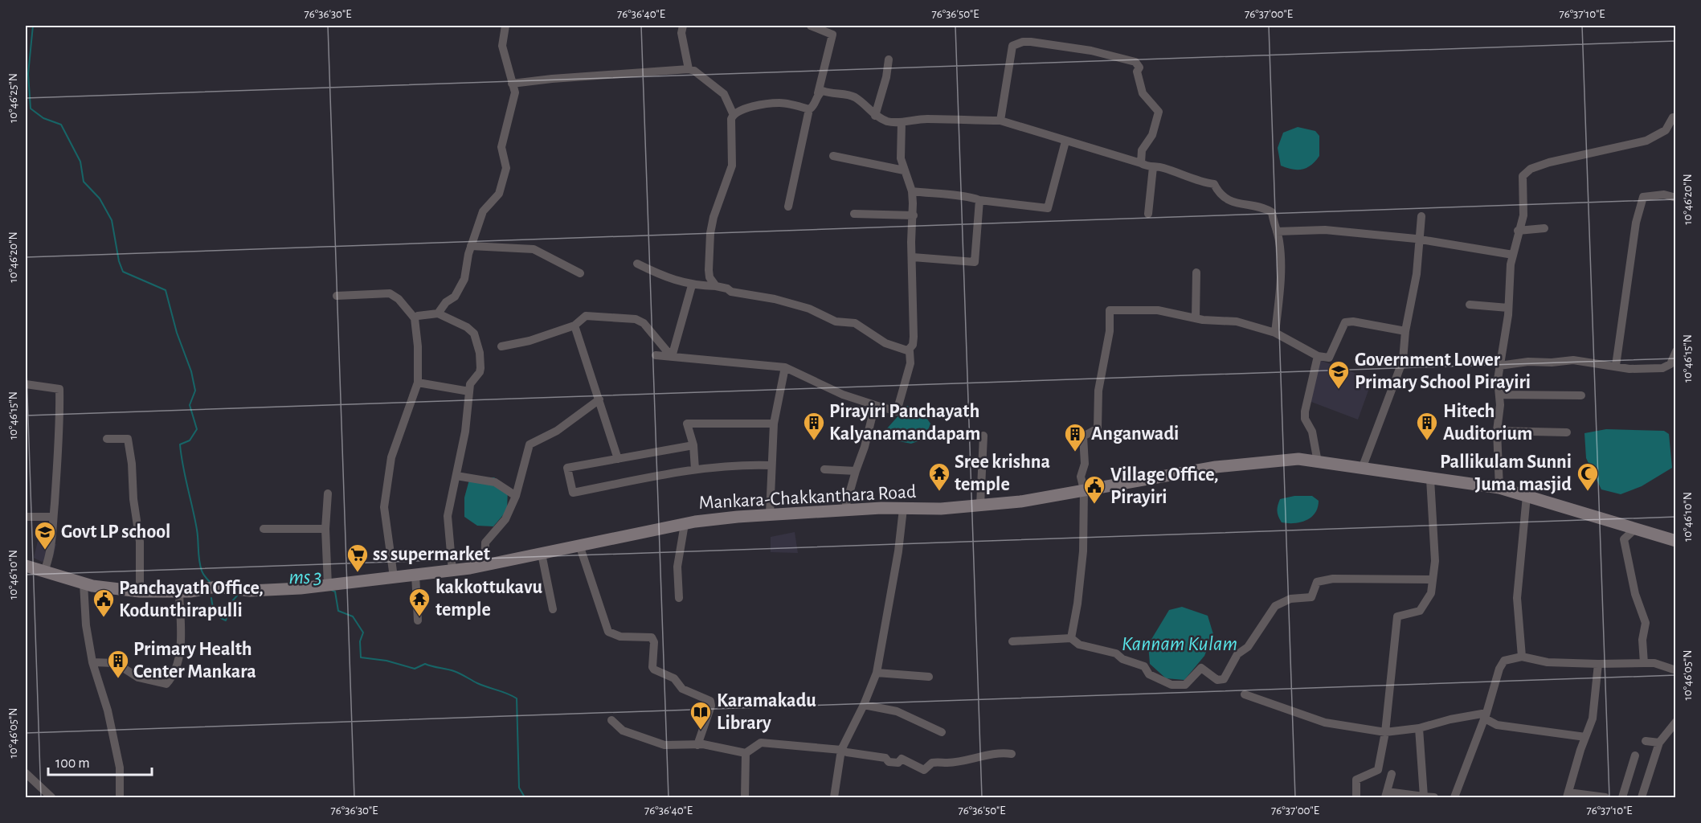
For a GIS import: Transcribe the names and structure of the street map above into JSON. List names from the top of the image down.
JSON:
{
  "streets": {
    "main road": ["Mankara-Chakkanthara Road"]
  },
  "water": ["ms 3", "Kannam Kulam"],
  "places": {
    "school or university": ["Government Lower Primary School Pirayiri", "Govt LP school"],
    "building": [
      "Pirayiri Panchayath Kalyanamandapam",
      "Hitech Auditorium",
      "Anganwadi",
      "Primary Health Center Mankara"
    ],
    "temple": ["Sree krishna temple", "kakkottukavu temple"],
    "mosque": ["Pallikulam Sunni Juma masjid"],
    "public building": ["Village Office, Pirayiri", "Panchayath Office, Kodunthirapulli"],
    "supermarket": ["ss supermarket"],
    "library": ["Karamakadu Library"]
  },
  "scale_bar": "100 m",
  "coordinates": [
    "76°36'30\"E",
    "76°36'40\"E",
    "76°36'50\"E",
    "76°37'00\"E",
    "76°37'10\"E",
    "10°46'25\"N",
    "10°46'20\"N",
    "10°46'15\"N",
    "10°46'10\"N",
    "10°46'05\"N"
  ]
}
